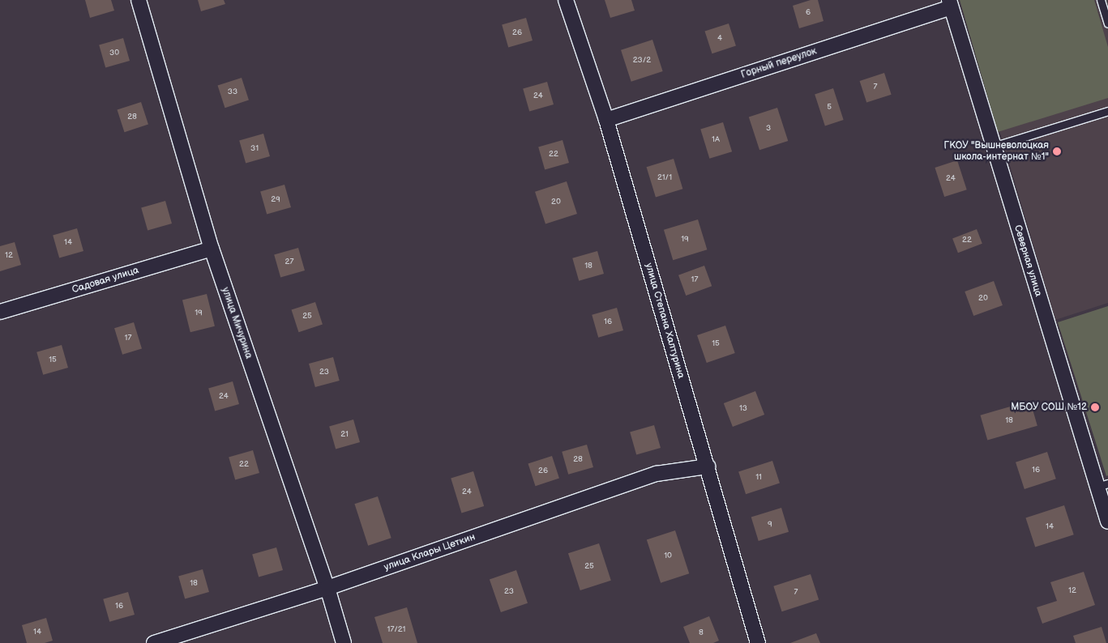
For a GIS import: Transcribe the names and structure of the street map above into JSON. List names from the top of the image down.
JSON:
{
  "streets": {
    "street": [
      "Горный переулок",
      "Северная улица",
      "Садовая улица",
      "улица Степана Халтурина",
      "улица Мичурина",
      "улица Клары Цеткин"
    ]
  },
  "crossings": [
    ["Горный переулок", "Северная улица"],
    ["Горный переулок", "улица Степана Халтурина"],
    ["Садовая улица", "улица Мичурина"],
    ["улица Степана Халтурина", "улица Клары Цеткин"],
    ["улица Мичурина", "улица Клары Цеткин"]
  ],
  "places": ["ГКОУ \"Вышневолоцкая школа-интернат №1\"", "МБОУ СОШ №12"],
  "house_numbers": [
    "6",
    "26",
    "4",
    "30",
    "23/2",
    "7",
    "33",
    "24",
    "5",
    "28",
    "3",
    "1А",
    "31",
    "22",
    "21/1",
    "24",
    "29",
    "20",
    "19",
    "22",
    "14",
    "12",
    "27",
    "18",
    "17",
    "20",
    "19",
    "25",
    "16",
    "17",
    "15",
    "15",
    "23",
    "24",
    "13",
    "18",
    "21",
    "28",
    "22",
    "16",
    "26",
    "11",
    "24",
    "9",
    "14",
    "10",
    "25",
    "18",
    "12",
    "23",
    "7",
    "16",
    "17/21",
    "14",
    "8"
  ]
}
